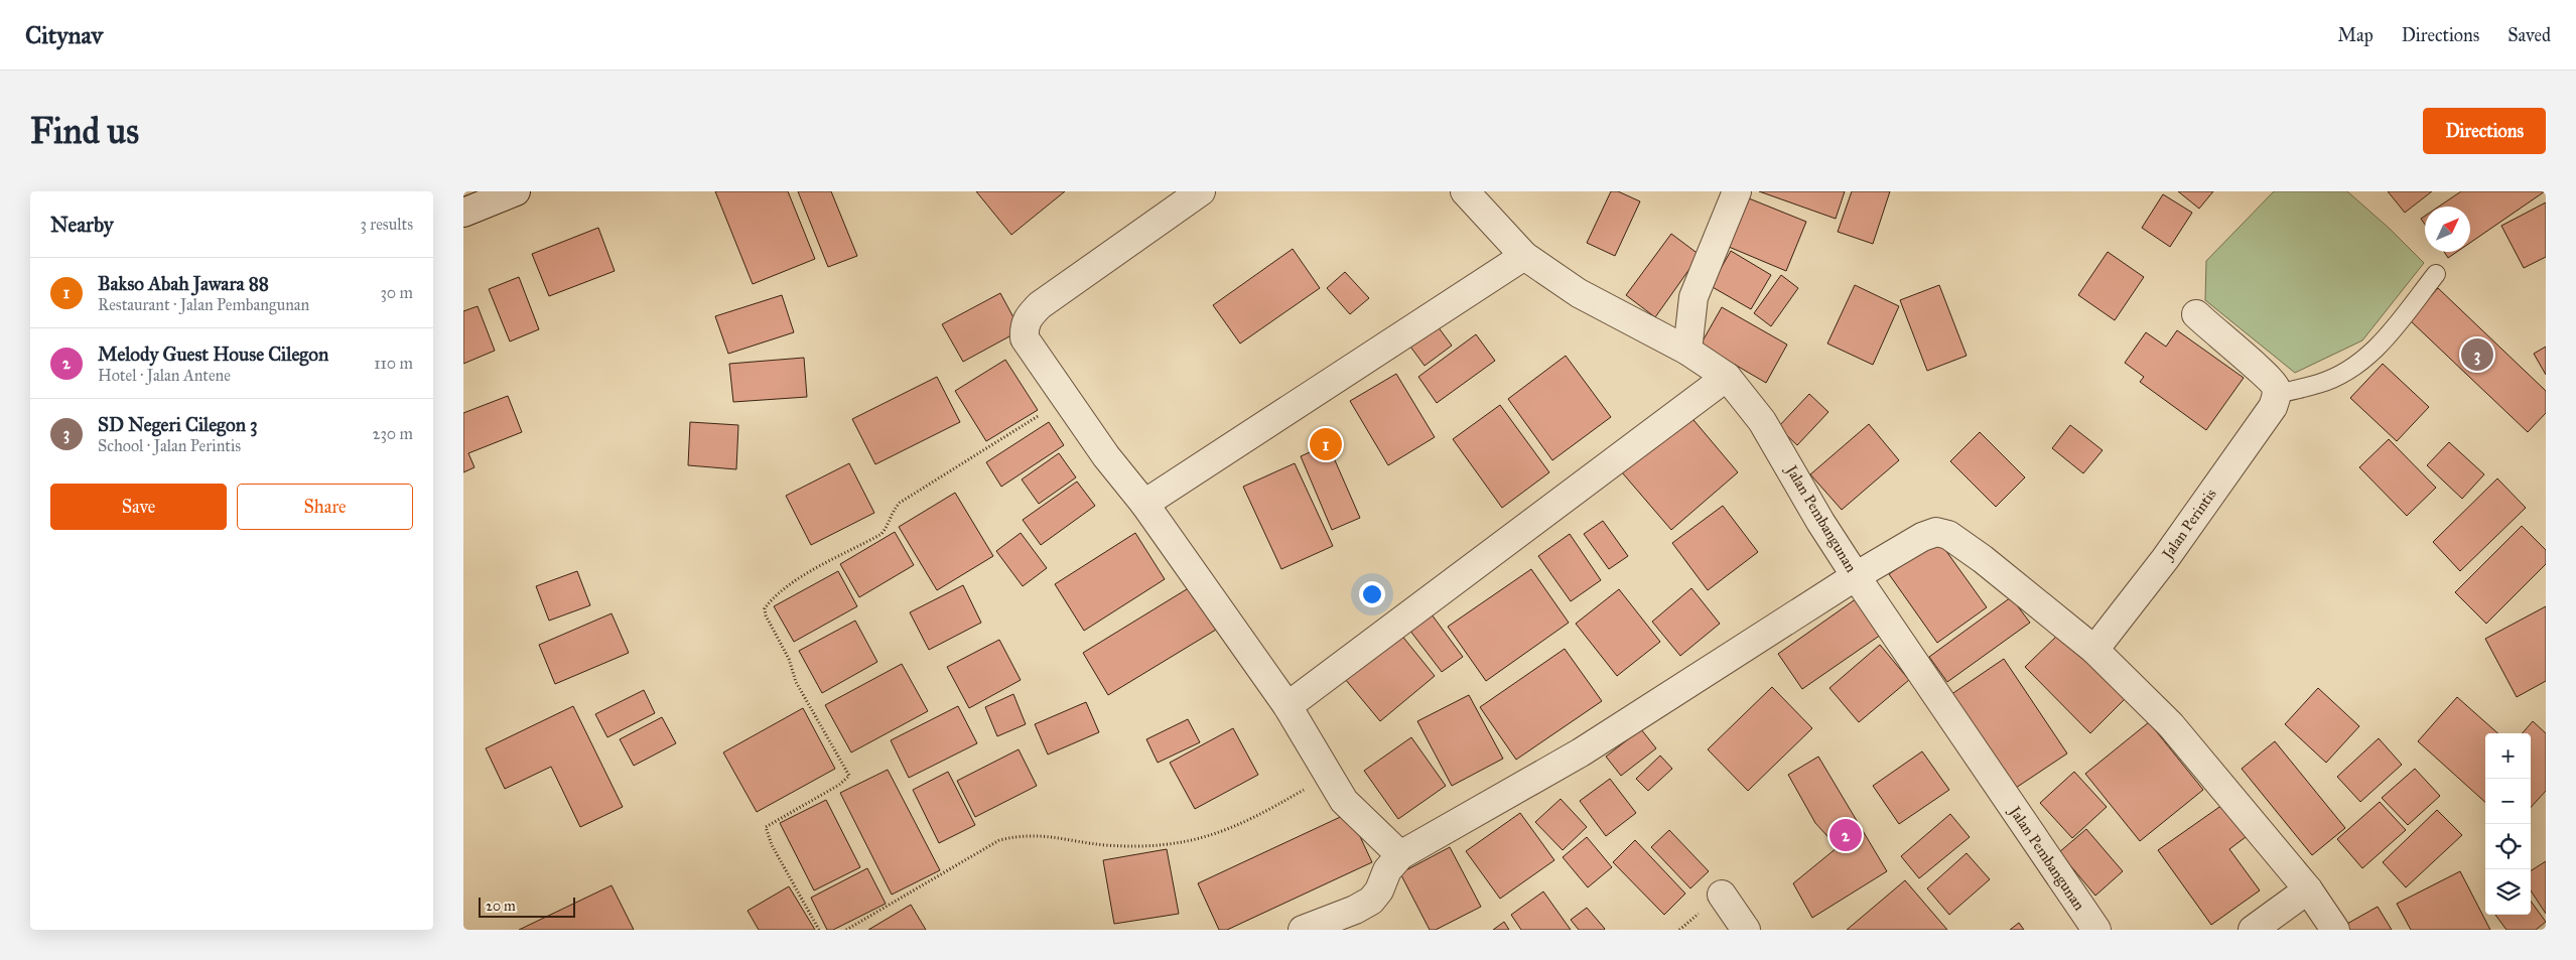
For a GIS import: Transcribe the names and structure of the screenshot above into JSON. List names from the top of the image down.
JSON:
{
  "streets": {
    "street": ["Jalan Pembangunan", "Jalan Perintis"]
  },
  "scale_bar": "20 m",
  "north": "top right",
  "page": {
    "header": "Citynav",
    "nav": ["Map", "Directions", "Saved"],
    "buttons": [
      "Directions",
      ["Save", "Share"]
    ],
    "title": "Find us",
    "heading": ["Nearby", "3 results"],
    "list": [
      {
        "mark": "1",
        "name": "Bakso Abah Jawara 88",
        "note": "Restaurant · Jalan Pembangunan",
        "value": "30 m"
      },
      {
        "mark": "2",
        "name": "Melody Guest House Cilegon",
        "note": "Hotel · Jalan Antene",
        "value": "110 m"
      },
      {
        "mark": "3",
        "name": "SD Negeri Cilegon 3",
        "note": "School · Jalan Perintis",
        "value": "230 m"
      }
    ],
    "pins": ["3", "1", "2"],
    "map_buttons": ["+", "−"],
    "scale": "20 m"
  }
}
